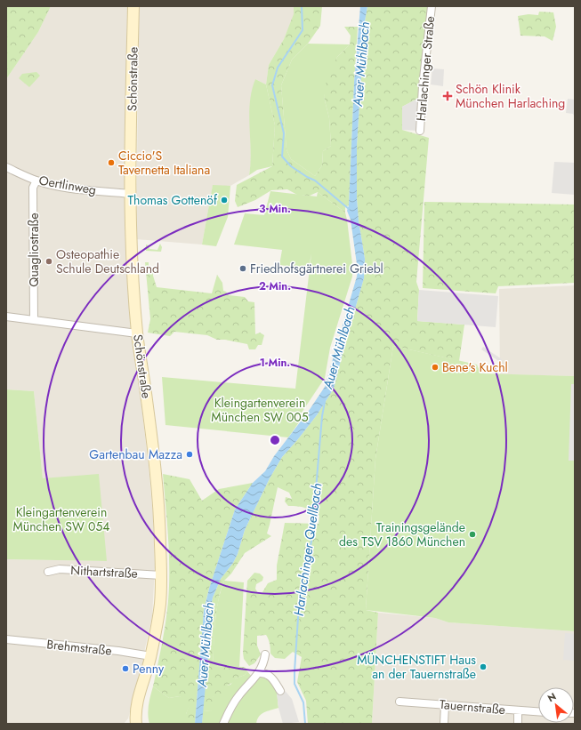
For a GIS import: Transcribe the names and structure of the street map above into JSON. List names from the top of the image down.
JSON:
{
  "streets": {
    "street": [
      "Harlachinger Straße",
      "Schönstraße",
      "Oertlinweg",
      "Quagliostraße",
      "Nithartstraße",
      "Brehmstraße",
      "Tauernstraße"
    ]
  },
  "crossings": [
    ["Schönstraße", "Oertlinweg"],
    ["Schönstraße", "Nithartstraße"],
    ["Schönstraße", "Brehmstraße"],
    ["Oertlinweg", "Quagliostraße"]
  ],
  "water": ["Auer Mühlbach", "Harlachinger Quellbach"],
  "parks": ["Kleingartenverein München SW 005", "Kleingartenverein München SW 054"],
  "places": {
    "health": ["Schön Klinik München Harlaching"],
    "other": [
      "Ciccio'S Tavernetta Italiana",
      "Thomas Gottenöf",
      "Osteopathie Schule Deutschland",
      "Friedhofsgärtnerei Griebl",
      "Bene's Kuchl",
      "Gartenbau Mazza",
      "Trainingsgelände des TSV 1860 München",
      "MÜNCHENSTIFT Haus an der Tauernstraße",
      "Penny"
    ]
  },
  "north": "top left",
  "rings": ["3 Min.", "2 Min.", "1 Min."]
}
